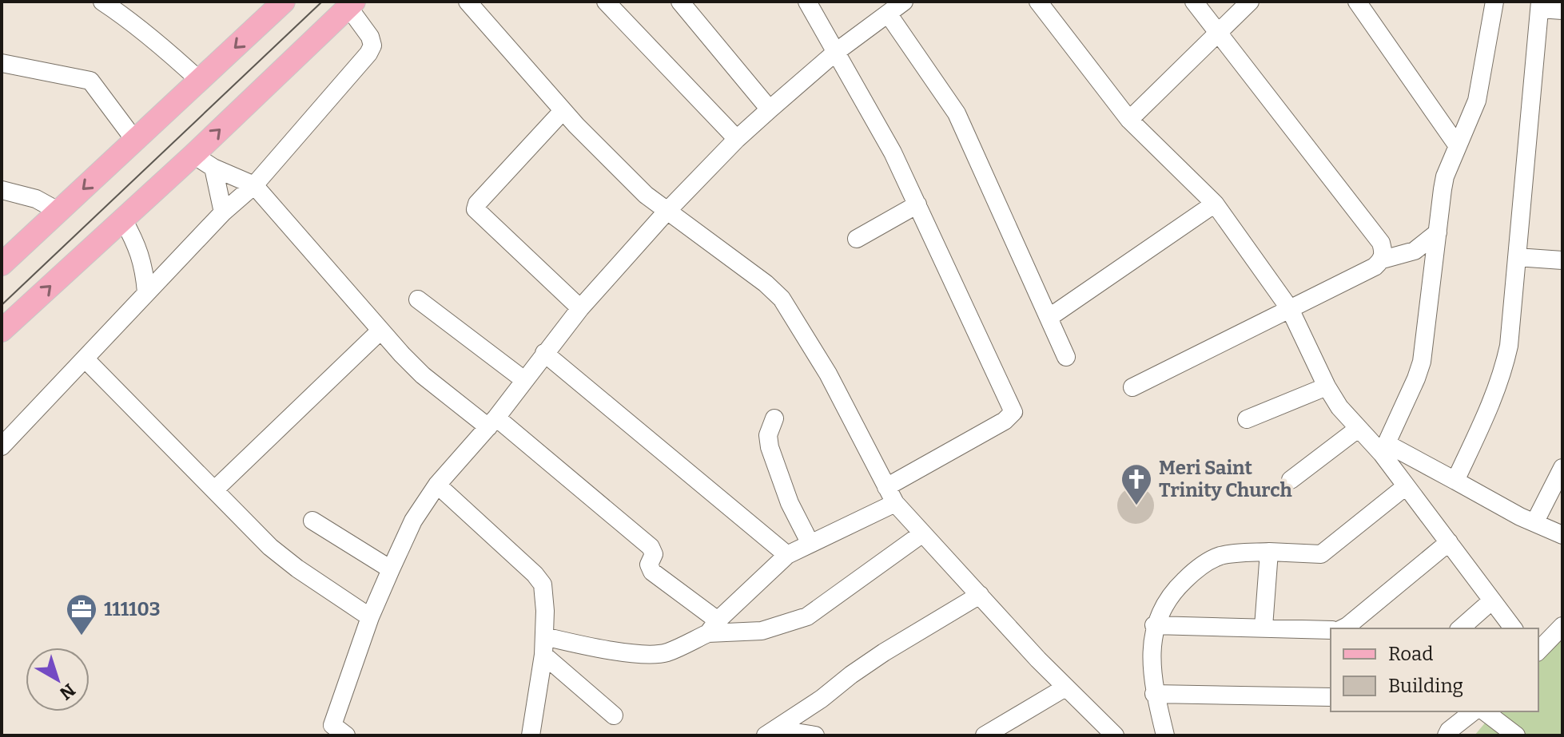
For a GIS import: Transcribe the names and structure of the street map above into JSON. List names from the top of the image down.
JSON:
{
  "places": {
    "church": ["Meri Saint Trinity Church"],
    "office": ["111103"]
  },
  "legend": ["Road", "Building"],
  "north": "bottom right"
}
